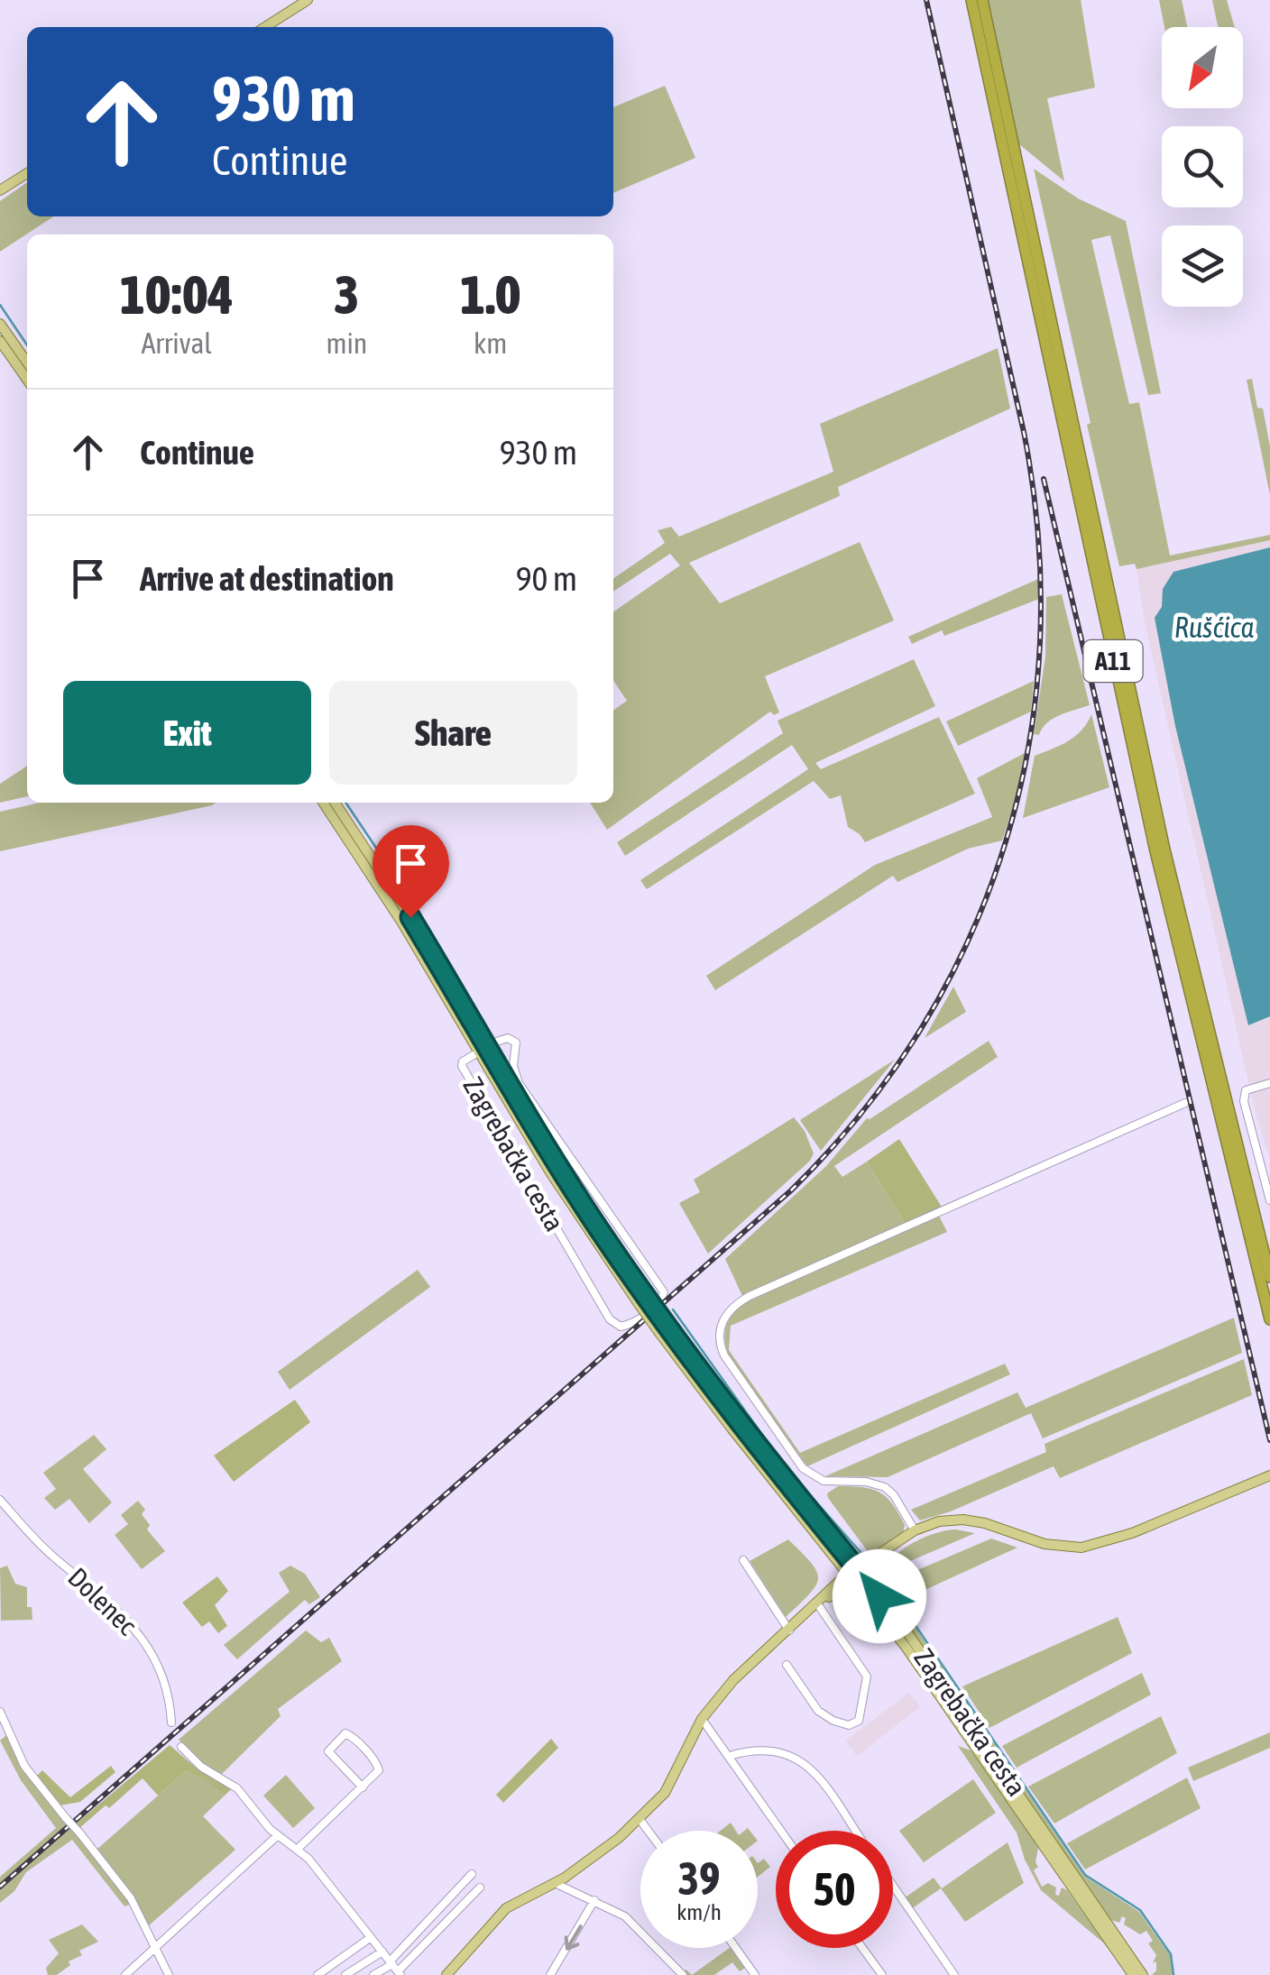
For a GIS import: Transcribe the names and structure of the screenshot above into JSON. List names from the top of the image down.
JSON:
{
  "streets": {
    "highway": ["A11"],
    "main road": ["Zagrebačka cesta"],
    "street": ["Dolenec"]
  },
  "water": ["Rušćica"],
  "north": "bottom left",
  "page": {
    "turn": ["930 m", "Continue"],
    "eta": [
      "10:04",
      "Arrival",
      "3",
      "min",
      "1.0",
      "km"
    ],
    "list": [
      {
        "name": "Continue",
        "value": "930 m"
      },
      {
        "name": "Arrive at destination",
        "value": "90 m"
      }
    ],
    "buttons": ["Exit", "Share"],
    "speed": "39 km/h",
    "limit": "50"
  }
}
